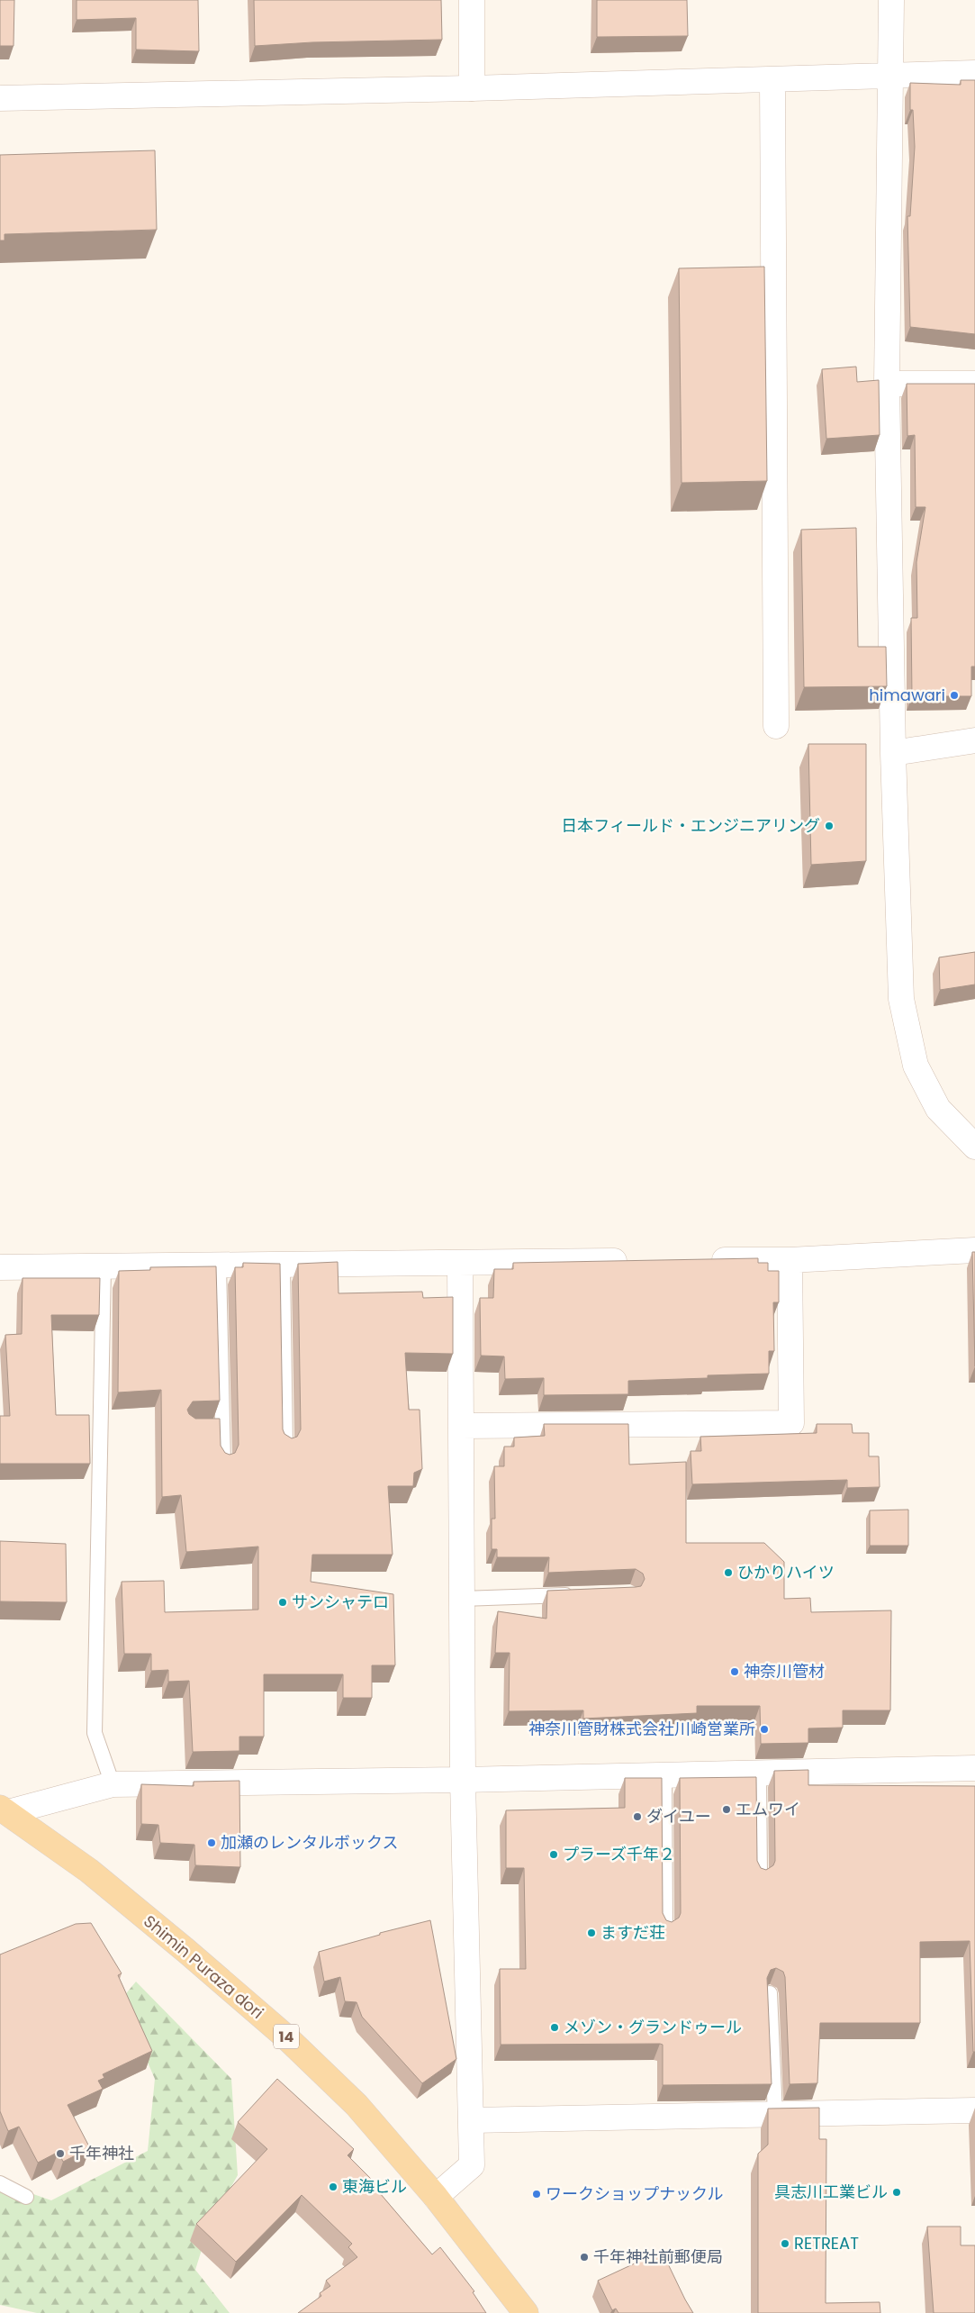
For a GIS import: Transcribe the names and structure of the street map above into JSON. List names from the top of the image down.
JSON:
{
  "streets": {
    "main road": ["Shimin Puraza dori", "14"]
  },
  "places": [
    "himawari",
    "日本フィールド・エンジニアリング",
    "ひかりハイツ",
    "サンシャテロ",
    "神奈川管材",
    "神奈川管財株式会社川崎営業所",
    "エムワイ",
    "ダイユー",
    "加瀬のレンタルボックス",
    "プラーズ千年２",
    "ますだ荘",
    "メゾン・グランドゥール",
    "千年神社",
    "東海ビル",
    "具志川工業ビル",
    "ワークショップナックル",
    "RETREAT",
    "千年神社前郵便局"
  ]
}
